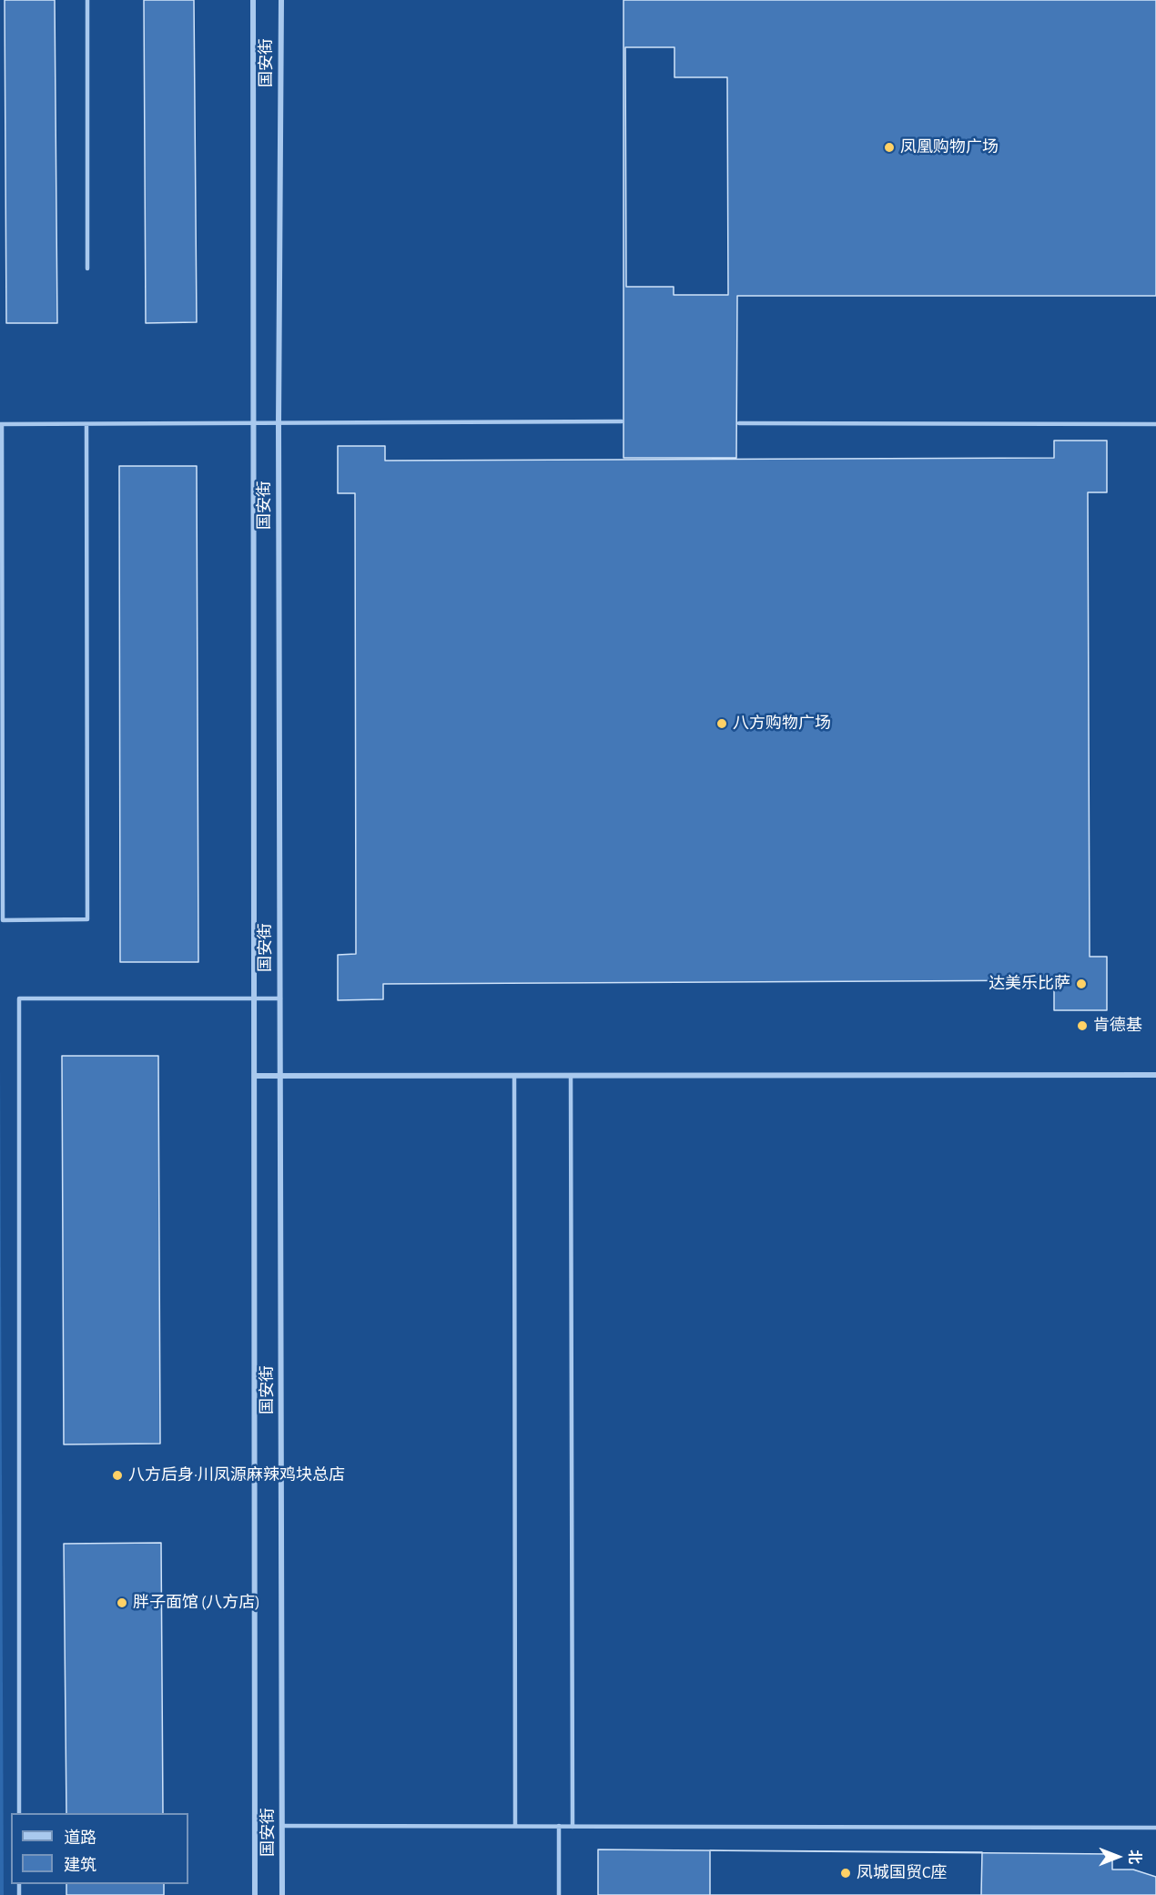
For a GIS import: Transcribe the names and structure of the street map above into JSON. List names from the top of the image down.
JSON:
{
  "streets": {
    "street": ["国安街"]
  },
  "places": [
    "凤凰购物广场",
    "八方购物广场",
    "达美乐比萨",
    "肯德基",
    "八方后身·川凤源麻辣鸡块总店",
    "胖子面馆 (八方店)",
    "凤城国贸C座"
  ],
  "legend": ["道路", "建筑"],
  "north": "right"
}
